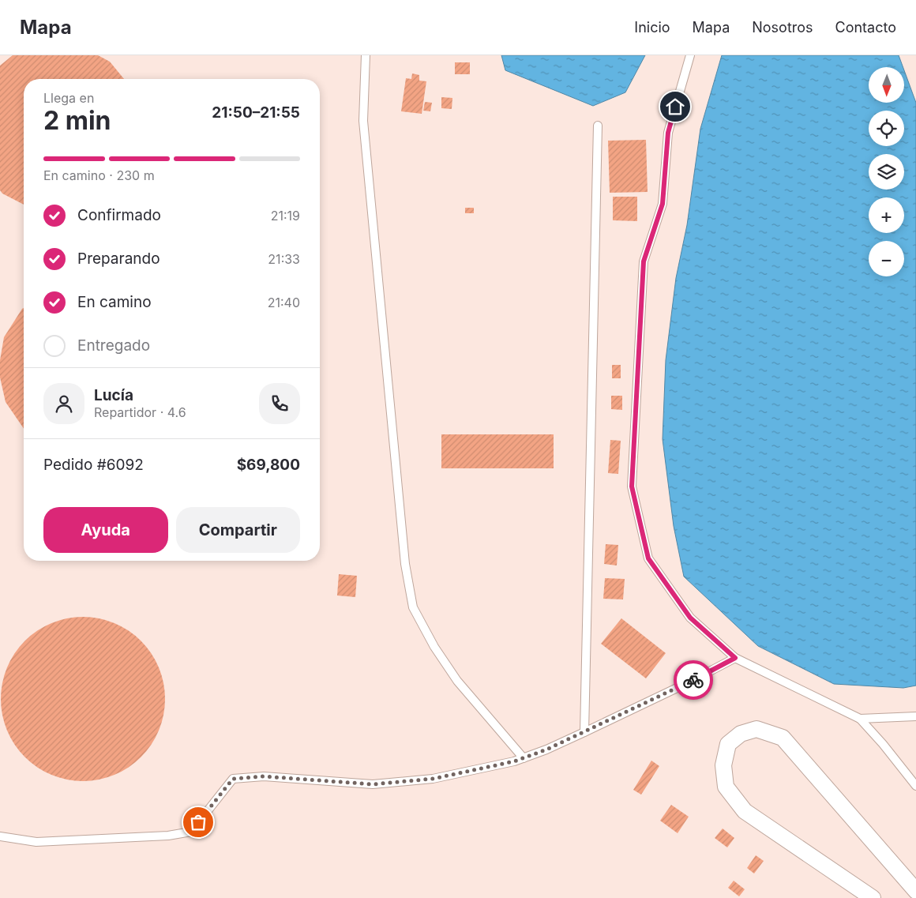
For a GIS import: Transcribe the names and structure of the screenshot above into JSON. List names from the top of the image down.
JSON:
{
  "north": "bottom",
  "page": {
    "header": "Mapa",
    "nav": [
      "Inicio",
      "Mapa",
      "Nosotros",
      "Contacto"
    ],
    "map_buttons": ["+", "−"],
    "heading": ["2 min", "Llega en", "21:50–21:55"],
    "panel": [
      "Lucía",
      "Repartidor · 4.6",
      "Pedido #6092",
      "$69,800"
    ],
    "bar": "En camino · 230 m",
    "list": [
      ["Confirmado", "21:19"],
      ["Preparando", "21:33"],
      ["En camino", "21:40"],
      "Entregado"
    ],
    "buttons": ["Ayuda", "Compartir"]
  }
}
